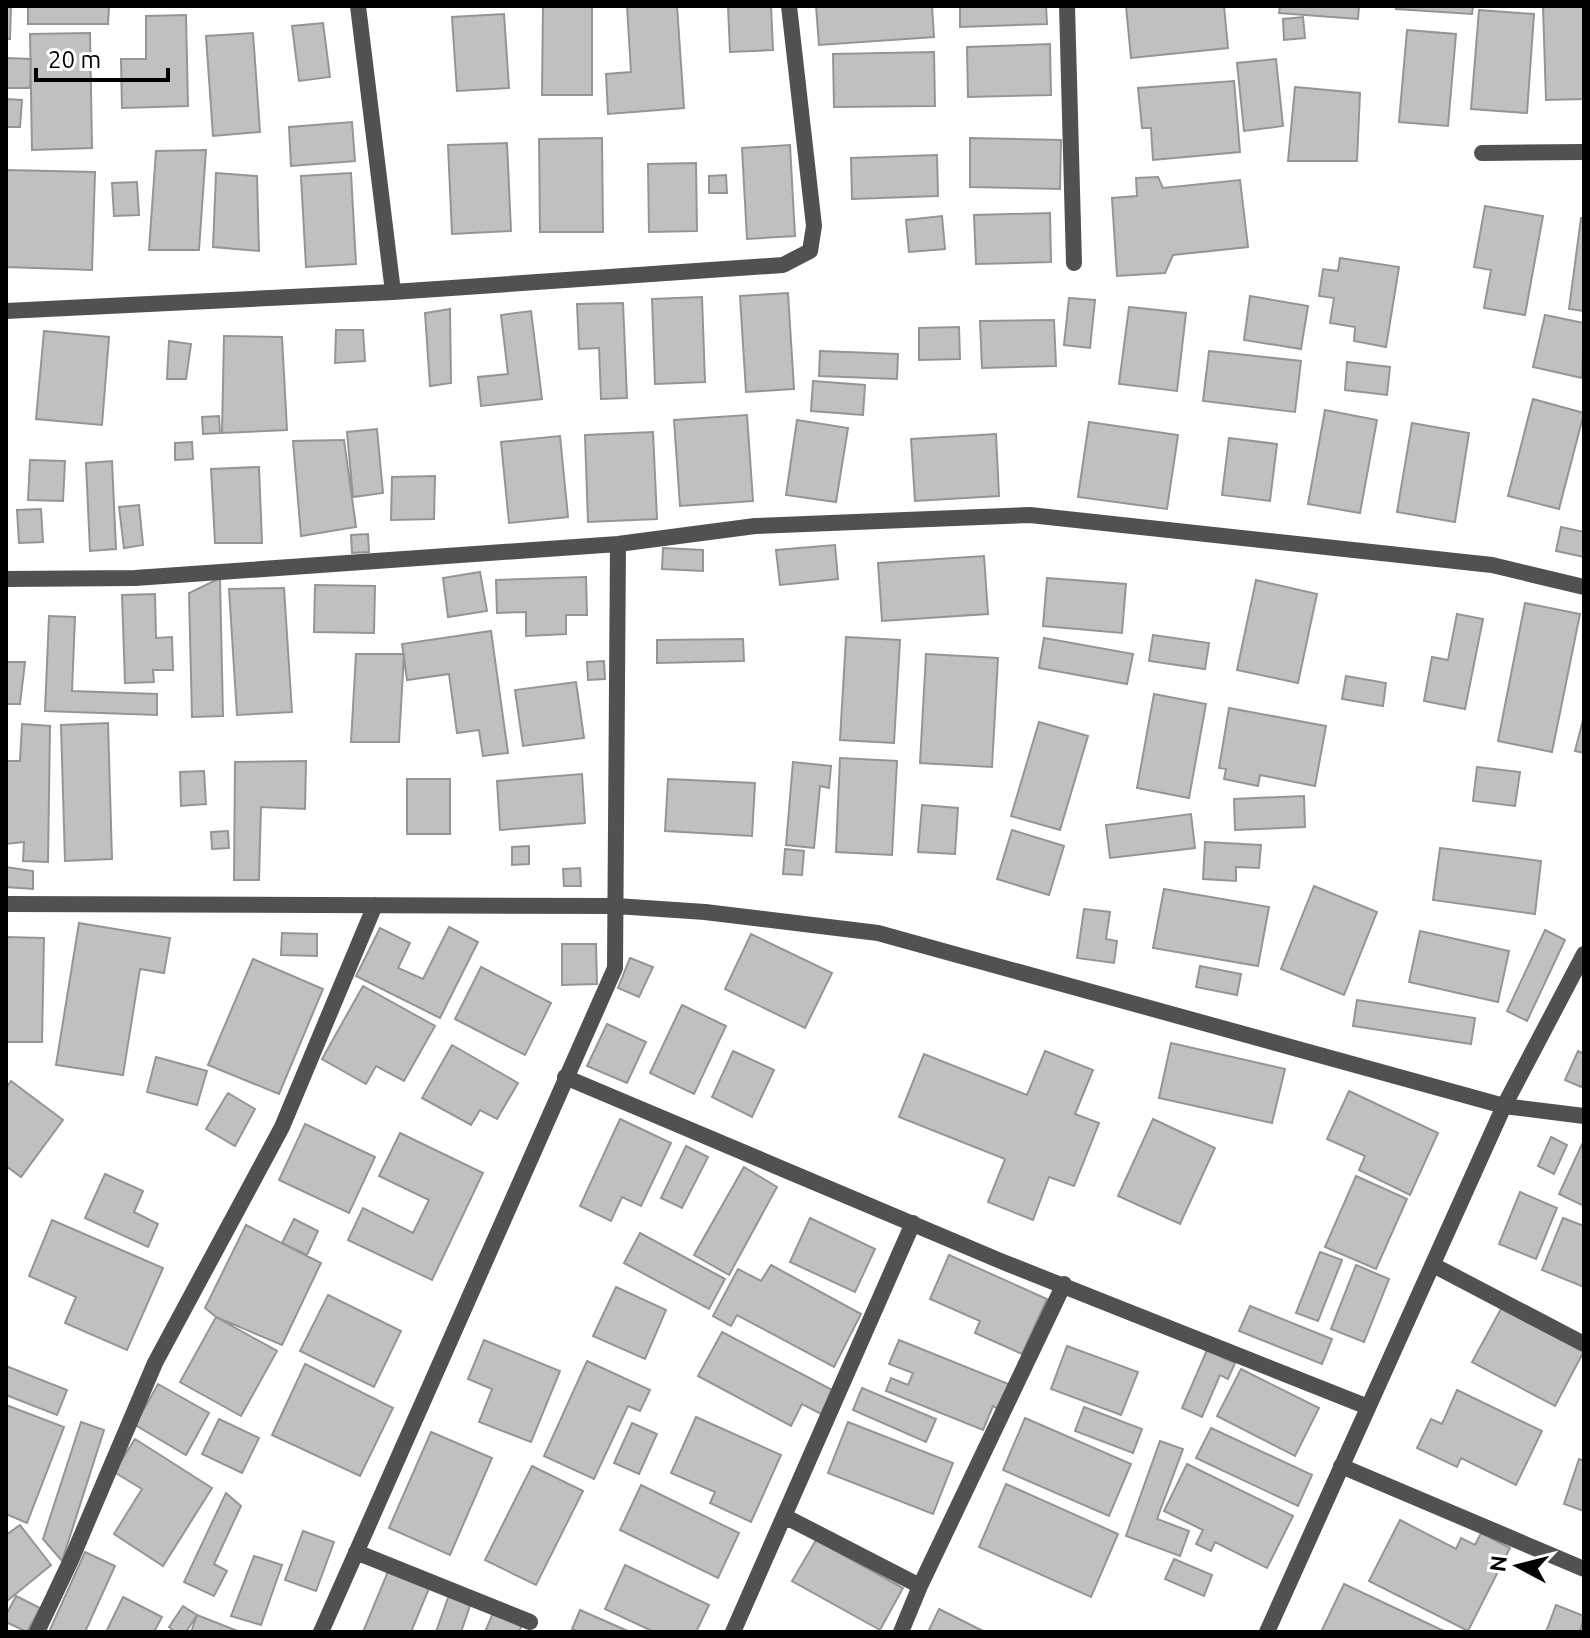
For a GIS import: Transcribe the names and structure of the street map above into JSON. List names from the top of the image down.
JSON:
{
  "scale_bar": "20 m",
  "north": "left"
}
